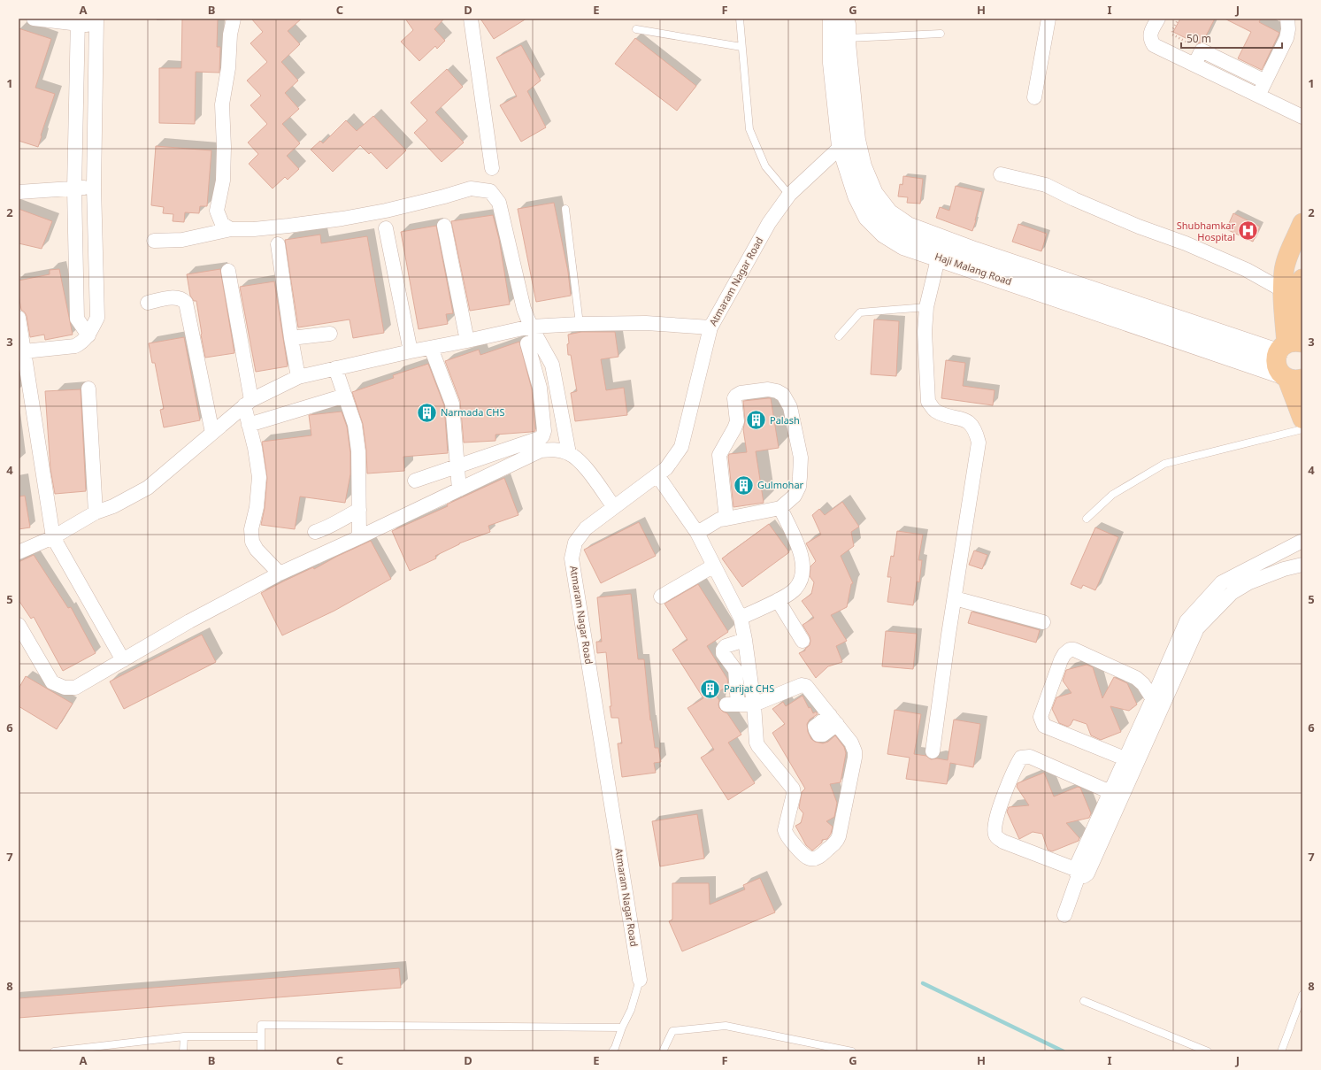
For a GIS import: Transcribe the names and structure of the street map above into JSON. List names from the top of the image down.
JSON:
{
  "streets": {
    "main road": ["Haji Malang Road"],
    "street": ["Atmaram Nagar Road"]
  },
  "crossings": [
    ["Haji Malang Road", "Atmaram Nagar Road"]
  ],
  "places": {
    "hospital": ["Shubhamkar Hospital"],
    "building": [
      "Narmada CHS",
      "Palash",
      "Gulmohar",
      "Parijat CHS"
    ]
  },
  "scale_bar": "50 m",
  "grid": {
    "columns": [
      "A",
      "B",
      "C",
      "D",
      "E",
      "F",
      "G",
      "H",
      "I",
      "J"
    ],
    "rows": [
      "1",
      "2",
      "3",
      "4",
      "5",
      "6",
      "7",
      "8"
    ]
  }
}
